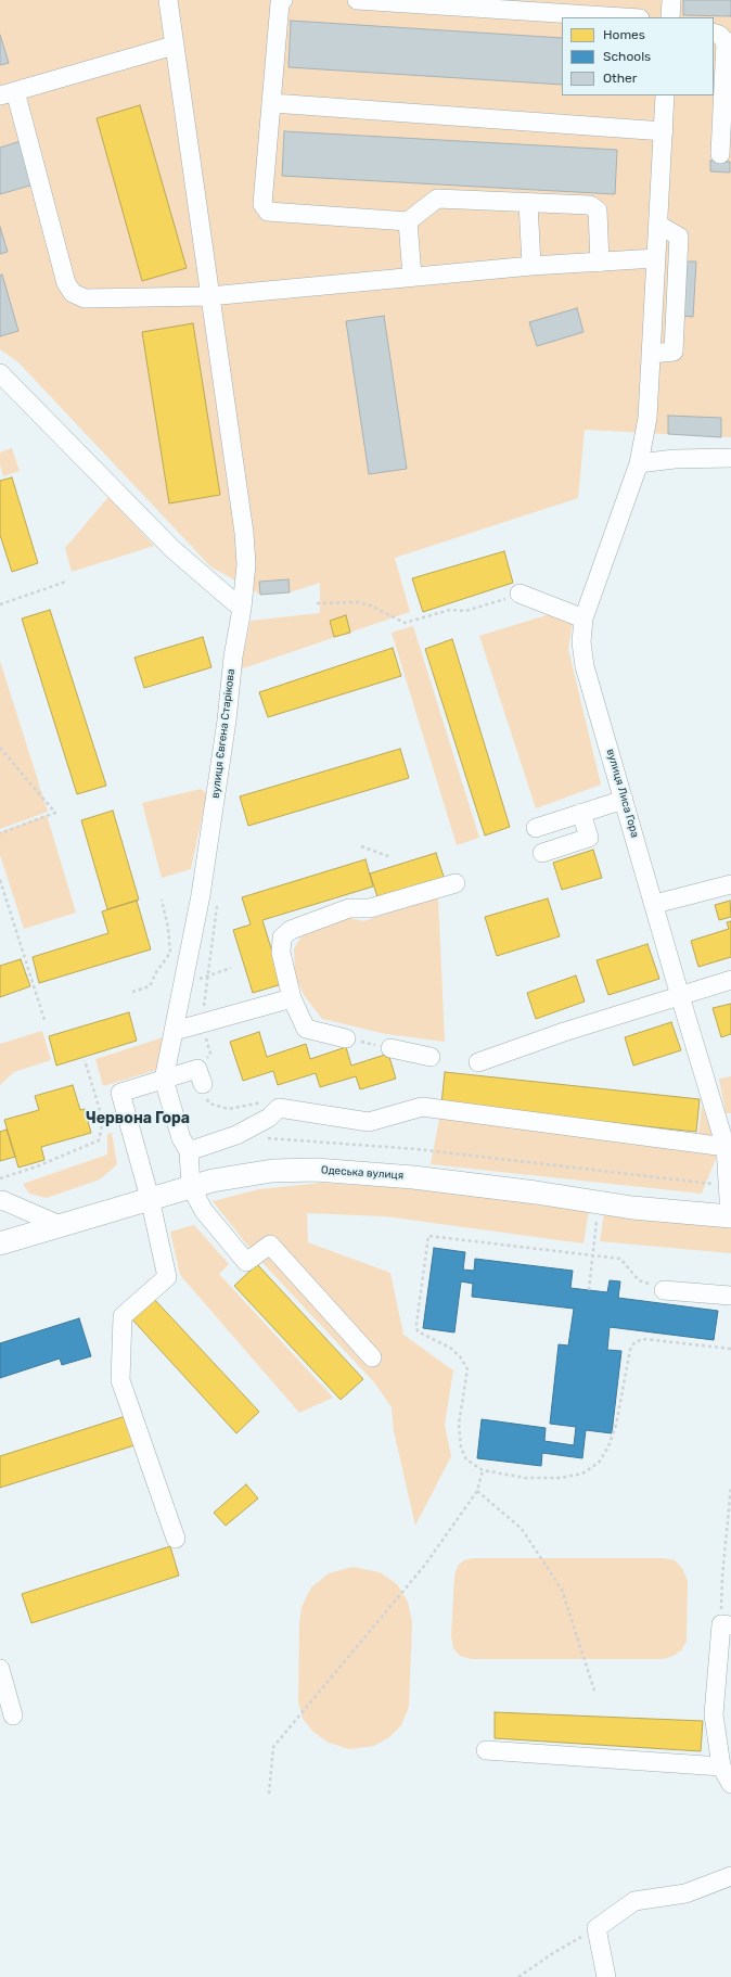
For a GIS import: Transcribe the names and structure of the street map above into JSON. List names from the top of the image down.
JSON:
{
  "streets": {
    "main road": ["Одеська вулиця"],
    "street": ["вулиця Євгена Старікова", "вулиця Лиса Гора"]
  },
  "crossings": [
    ["вулиця Євгена Старікова", "Одеська вулиця"],
    ["вулиця Лиса Гора", "Одеська вулиця"]
  ],
  "districts": ["Червона Гора"],
  "legend": ["Homes", "Schools", "Other"]
}
